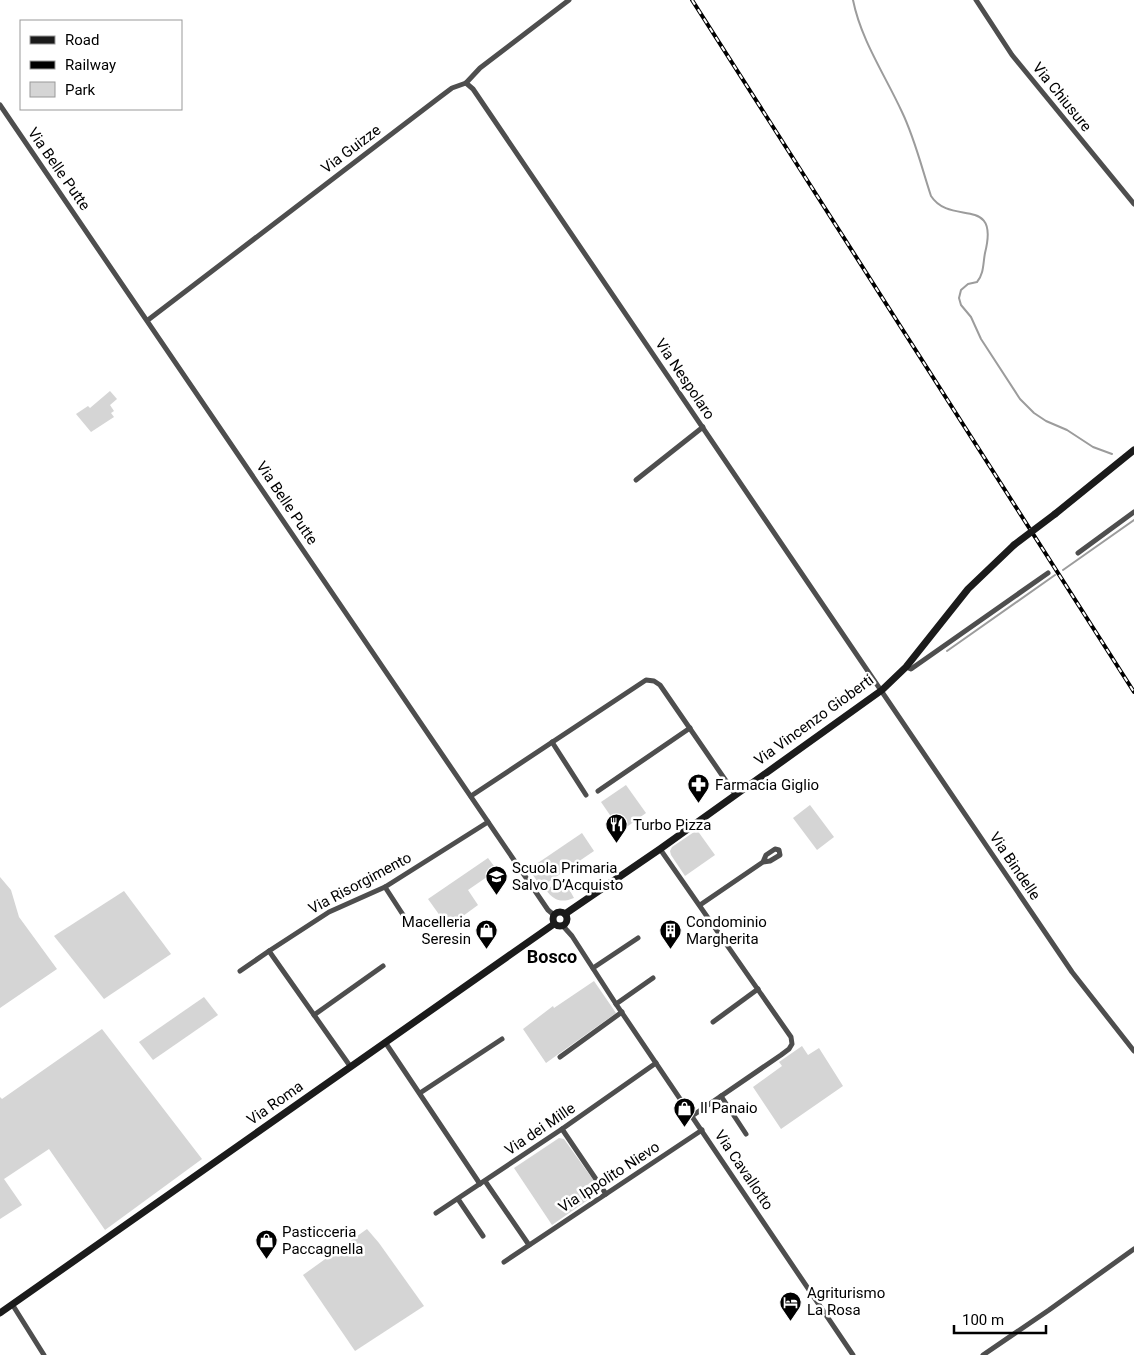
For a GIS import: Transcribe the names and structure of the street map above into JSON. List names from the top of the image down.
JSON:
{
  "streets": {
    "street": [
      "Via Chiusure",
      "Via Guizze",
      "Via Belle Putte",
      "Via Nespolaro",
      "Via Vincenzo Gioberti",
      "Via Bindelle",
      "Via Risorgimento",
      "Via Roma",
      "Via dei Mille",
      "Via Cavallotto",
      "Via Ippolito Nievo"
    ]
  },
  "crossings": [
    ["Via Guizze", "Via Belle Putte"],
    ["Via Guizze", "Via Nespolaro"],
    ["Via Belle Putte", "Via Vincenzo Gioberti"],
    ["Via Belle Putte", "Via Risorgimento"],
    ["Via Belle Putte", "Via Roma"],
    ["Via Belle Putte", "Via Cavallotto"],
    ["Via Nespolaro", "Via Vincenzo Gioberti"],
    ["Via Nespolaro", "Via Bindelle"],
    ["Via Vincenzo Gioberti", "Via Bindelle"],
    ["Via Vincenzo Gioberti", "Via Roma"],
    ["Via Vincenzo Gioberti", "Via Cavallotto"],
    ["Via Roma", "Via Cavallotto"],
    ["Via dei Mille", "Via Cavallotto"],
    ["Via Cavallotto", "Via Ippolito Nievo"]
  ],
  "districts": ["Bosco"],
  "places": {
    "pharmacy": ["Farmacia Giglio"],
    "restaurant": ["Turbo Pizza"],
    "school or university": ["Scuola Primaria Salvo D’Acquisto"],
    "shop": ["Macelleria Seresin", "Il Panaio", "Pasticceria Paccagnella"],
    "building": ["Condominio Margherita"],
    "hotel": ["Agriturismo La Rosa"]
  },
  "legend": ["Road", "Railway", "Park"],
  "scale_bar": "100 m"
}
